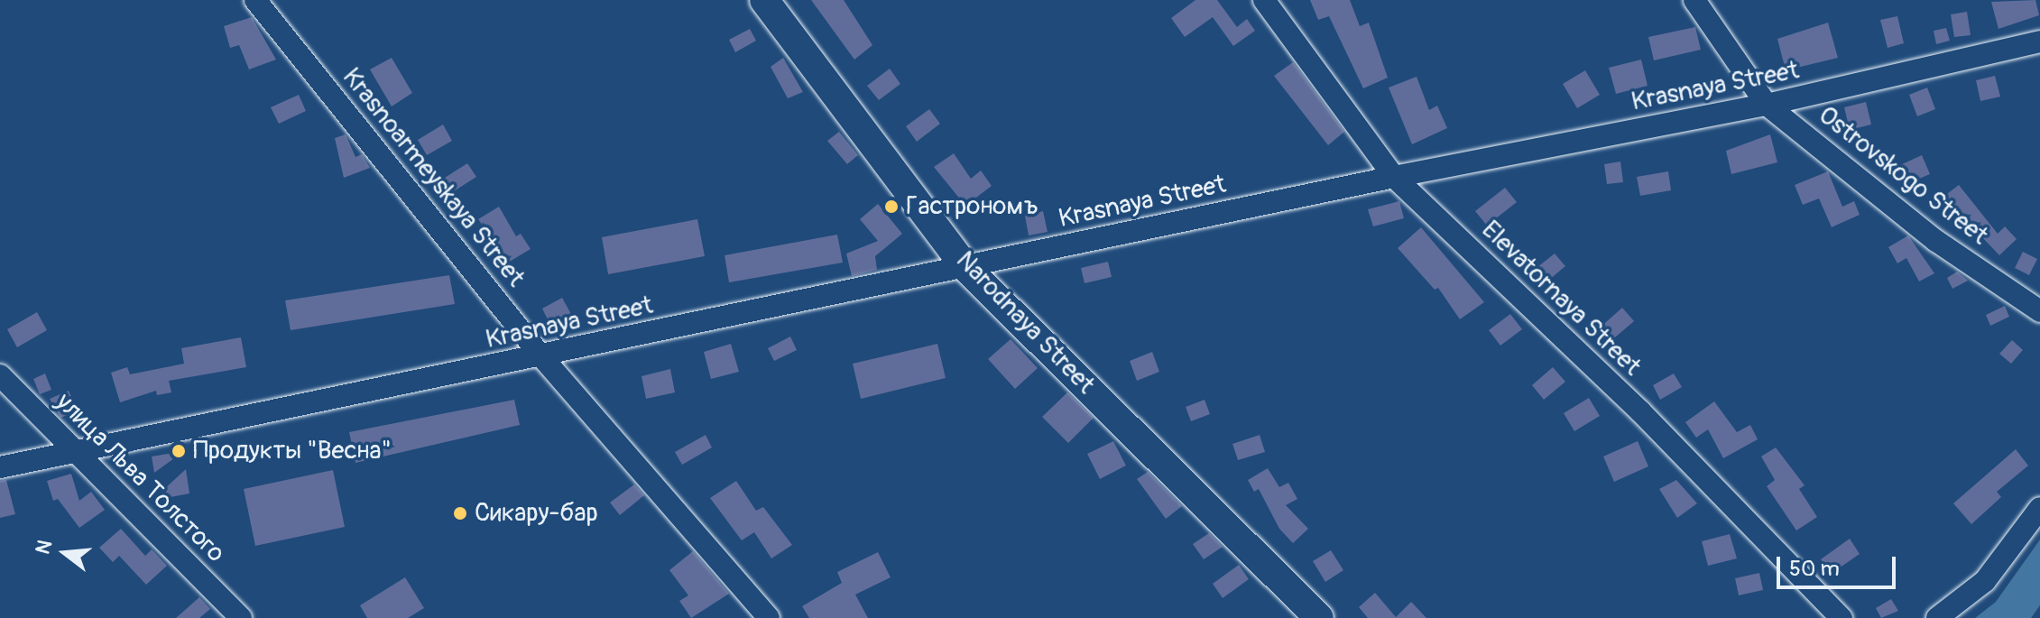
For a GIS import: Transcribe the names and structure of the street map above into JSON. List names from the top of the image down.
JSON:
{
  "streets": {
    "main road": ["Narodnaya Street"],
    "street": [
      "Krasnaya Street",
      "Ostrovskogo Street",
      "Krasnoarmeyskaya Street",
      "Elevatornaya Street",
      "улица Льва Толстого"
    ]
  },
  "crossings": [
    ["Krasnaya Street", "Ostrovskogo Street"],
    ["Krasnaya Street", "Krasnoarmeyskaya Street"],
    ["Krasnaya Street", "Elevatornaya Street"],
    ["Krasnaya Street", "Narodnaya Street"],
    ["Krasnaya Street", "улица Льва Толстого"]
  ],
  "places": ["Гастрономъ", "Продукты \"Весна\"", "Сикару-бар"],
  "scale_bar": "50 m",
  "north": "left"
}
